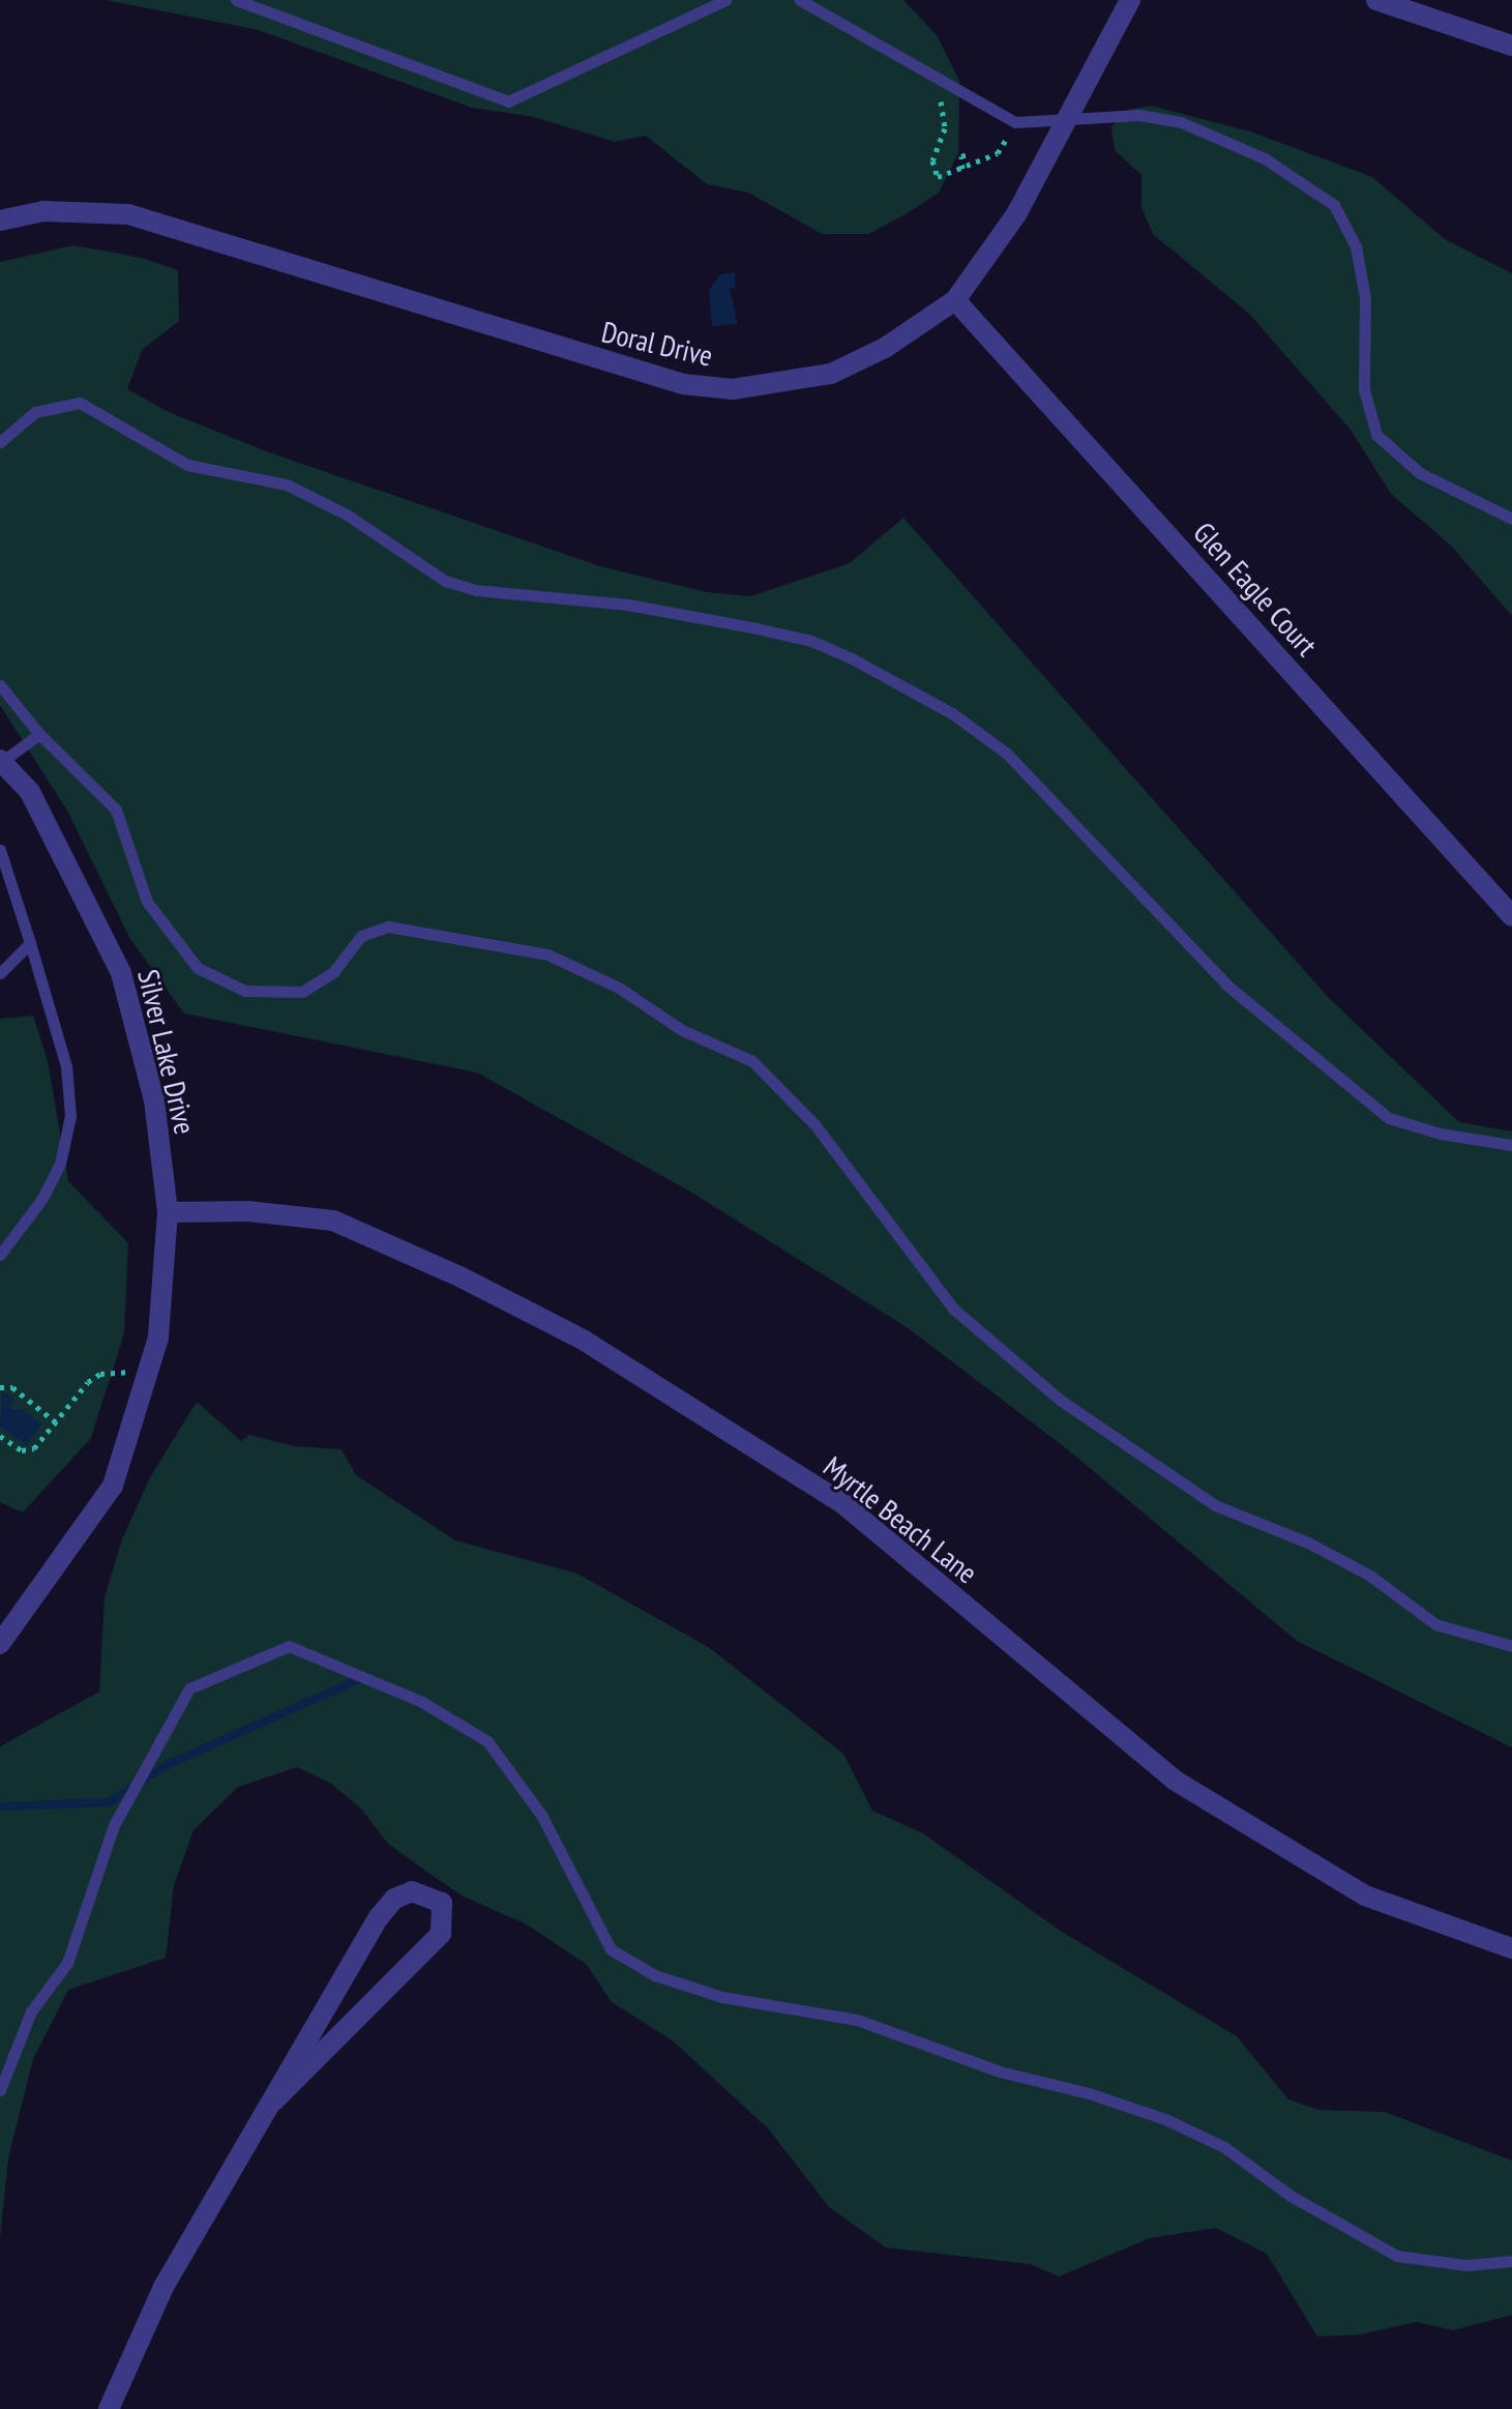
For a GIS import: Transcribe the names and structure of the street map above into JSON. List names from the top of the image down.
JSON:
{
  "streets": {
    "street": [
      "Doral Drive",
      "Glen Eagle Court",
      "Silver Lake Drive",
      "Myrtle Beach Lane"
    ]
  },
  "crossings": [
    ["Doral Drive", "Glen Eagle Court"],
    ["Silver Lake Drive", "Myrtle Beach Lane"]
  ]
}
